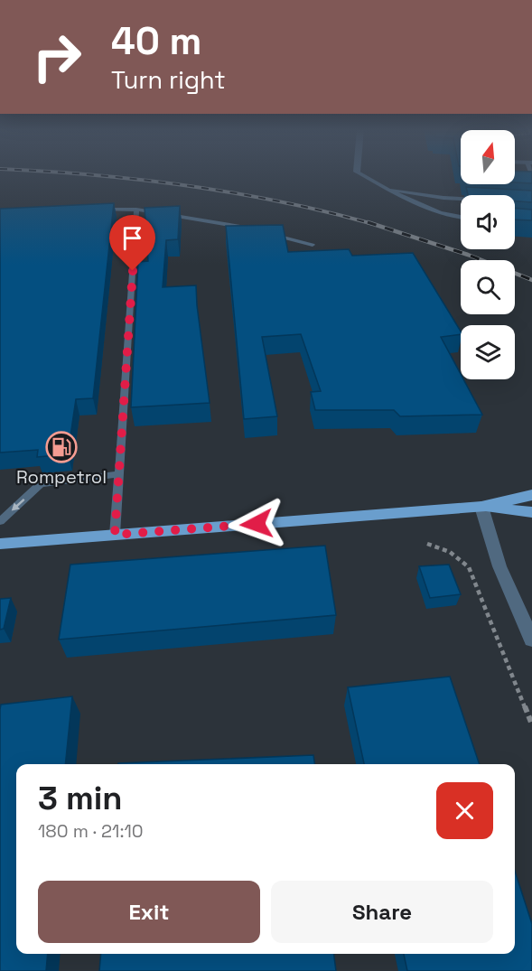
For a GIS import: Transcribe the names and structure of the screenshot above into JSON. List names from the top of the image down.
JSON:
{
  "places": {
    "fuel station": ["Rompetrol"]
  },
  "north": "top",
  "page": {
    "turn": ["40 m", "Turn right"],
    "heading": ["3 min", "180 m · 21:10"],
    "buttons": ["Exit", "Share"]
  }
}
